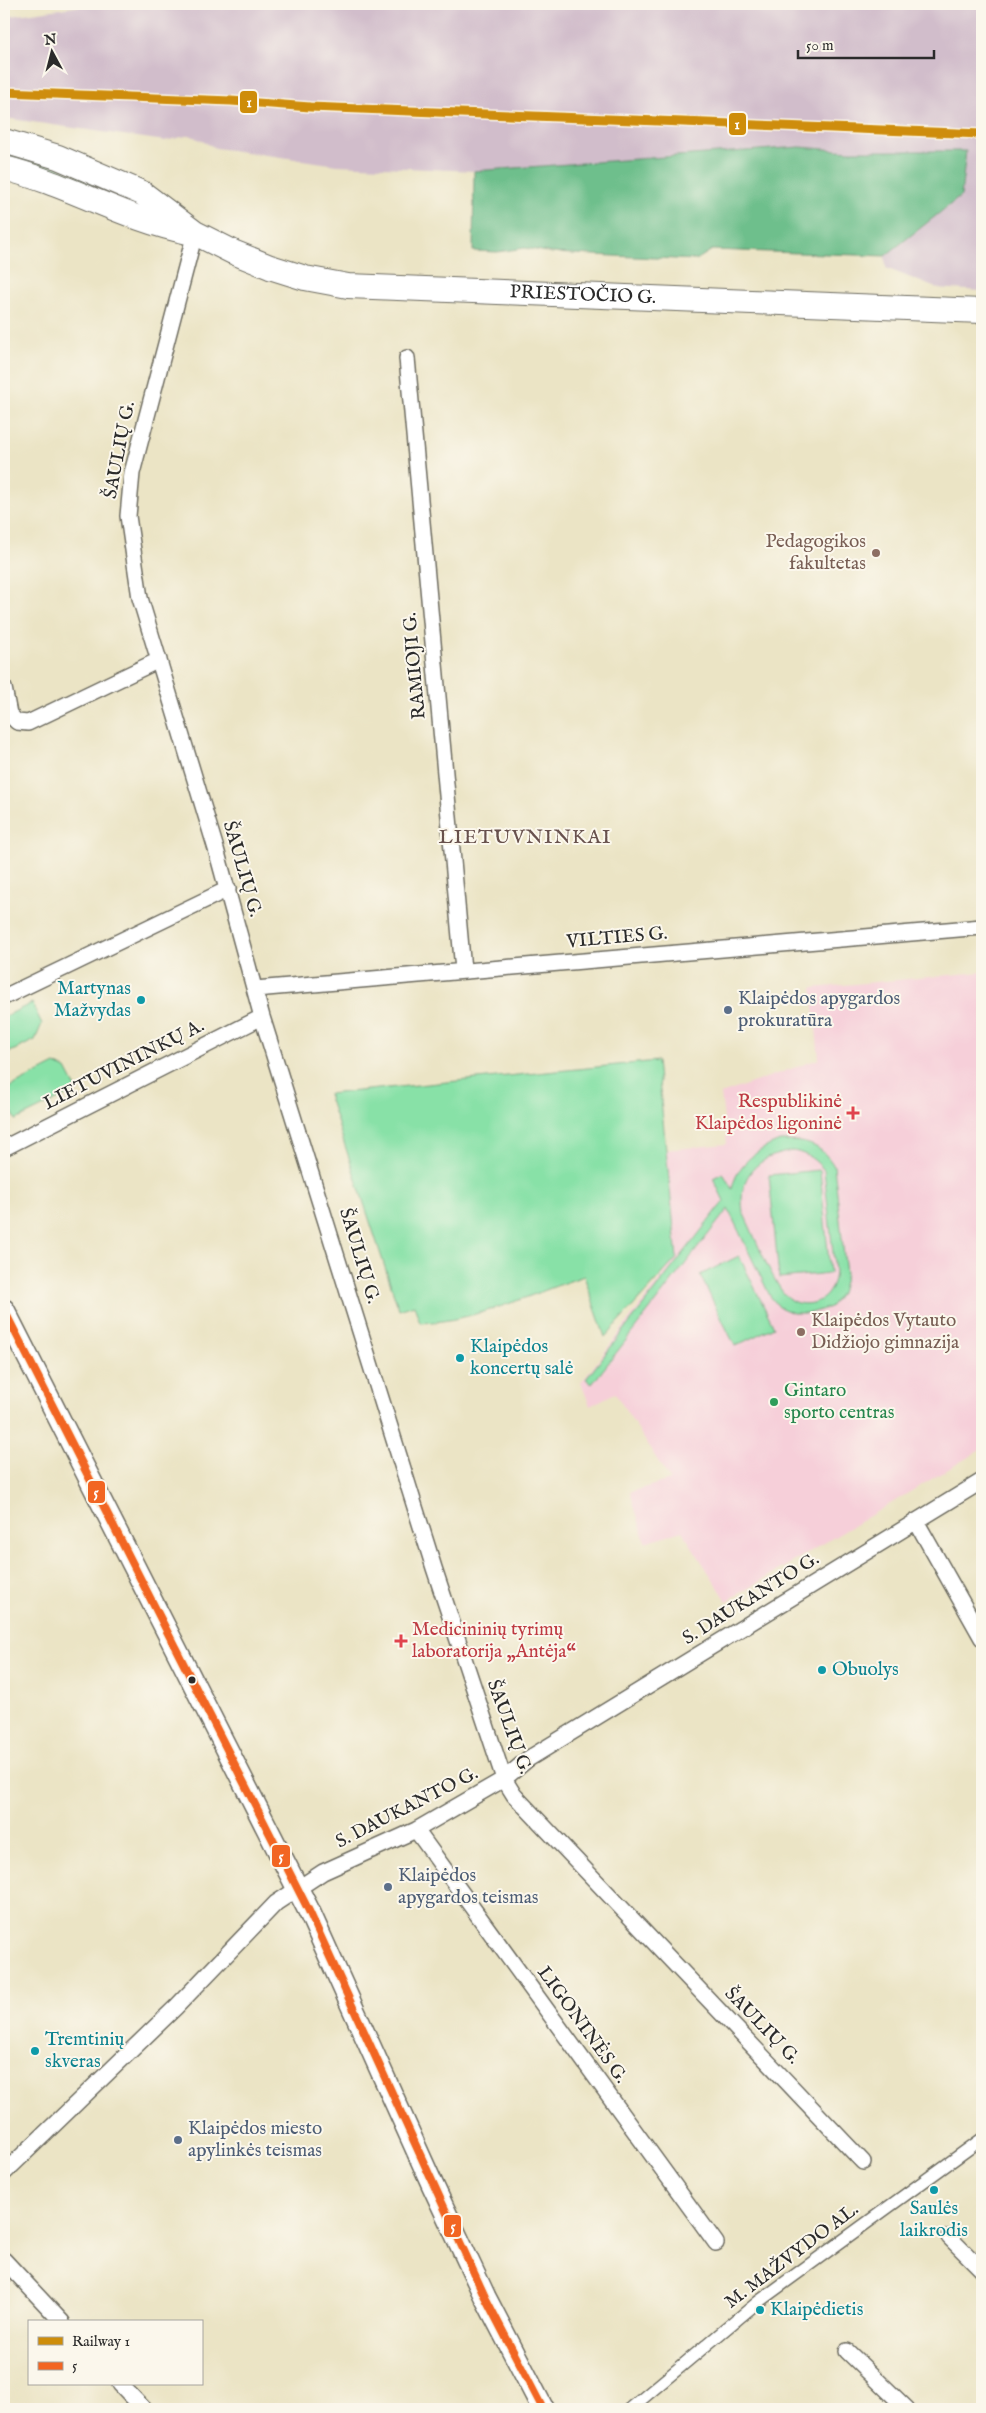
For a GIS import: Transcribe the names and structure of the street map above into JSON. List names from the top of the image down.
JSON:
{
  "streets": {
    "main road": ["PRIESTOČIO G."],
    "street": [
      "ŠAULIŲ G.",
      "RAMIOJI G.",
      "VILTIES G.",
      "LIETUVININKŲ A.",
      "S. DAUKANTO G.",
      "LIGONINĖS G.",
      "M. MAŽVYDO AL."
    ]
  },
  "crossings": [
    ["PRIESTOČIO G.", "ŠAULIŲ G."],
    ["ŠAULIŲ G.", "VILTIES G."],
    ["ŠAULIŲ G.", "LIETUVININKŲ A."],
    ["ŠAULIŲ G.", "S. DAUKANTO G."],
    ["RAMIOJI G.", "VILTIES G."],
    ["S. DAUKANTO G.", "LIGONINĖS G."]
  ],
  "districts": ["LIETUVNINKAI"],
  "places": {
    "other": [
      "Pedagogikos fakultetas",
      "Martynas Mažvydas",
      "Klaipėdos apygardos prokuratūra",
      "Klaipėdos Vytauto Didžiojo gimnazija",
      "Klaipėdos koncertų salė",
      "Gintaro sporto centras",
      "Obuolys",
      "Klaipėdos apygardos teismas",
      "Tremtinių skveras",
      "Klaipėdos miesto apylinkės teismas",
      "Saulės laikrodis",
      "Klaipėdietis"
    ],
    "health": ["Respublikinė Klaipėdos ligoninė", "Medicininių tyrimų laboratorija „Antėja“"]
  },
  "lines": ["rail line 1", "transit line 5"],
  "legend": ["Railway 1", "5"],
  "scale_bar": "50 m",
  "north": "top"
}
